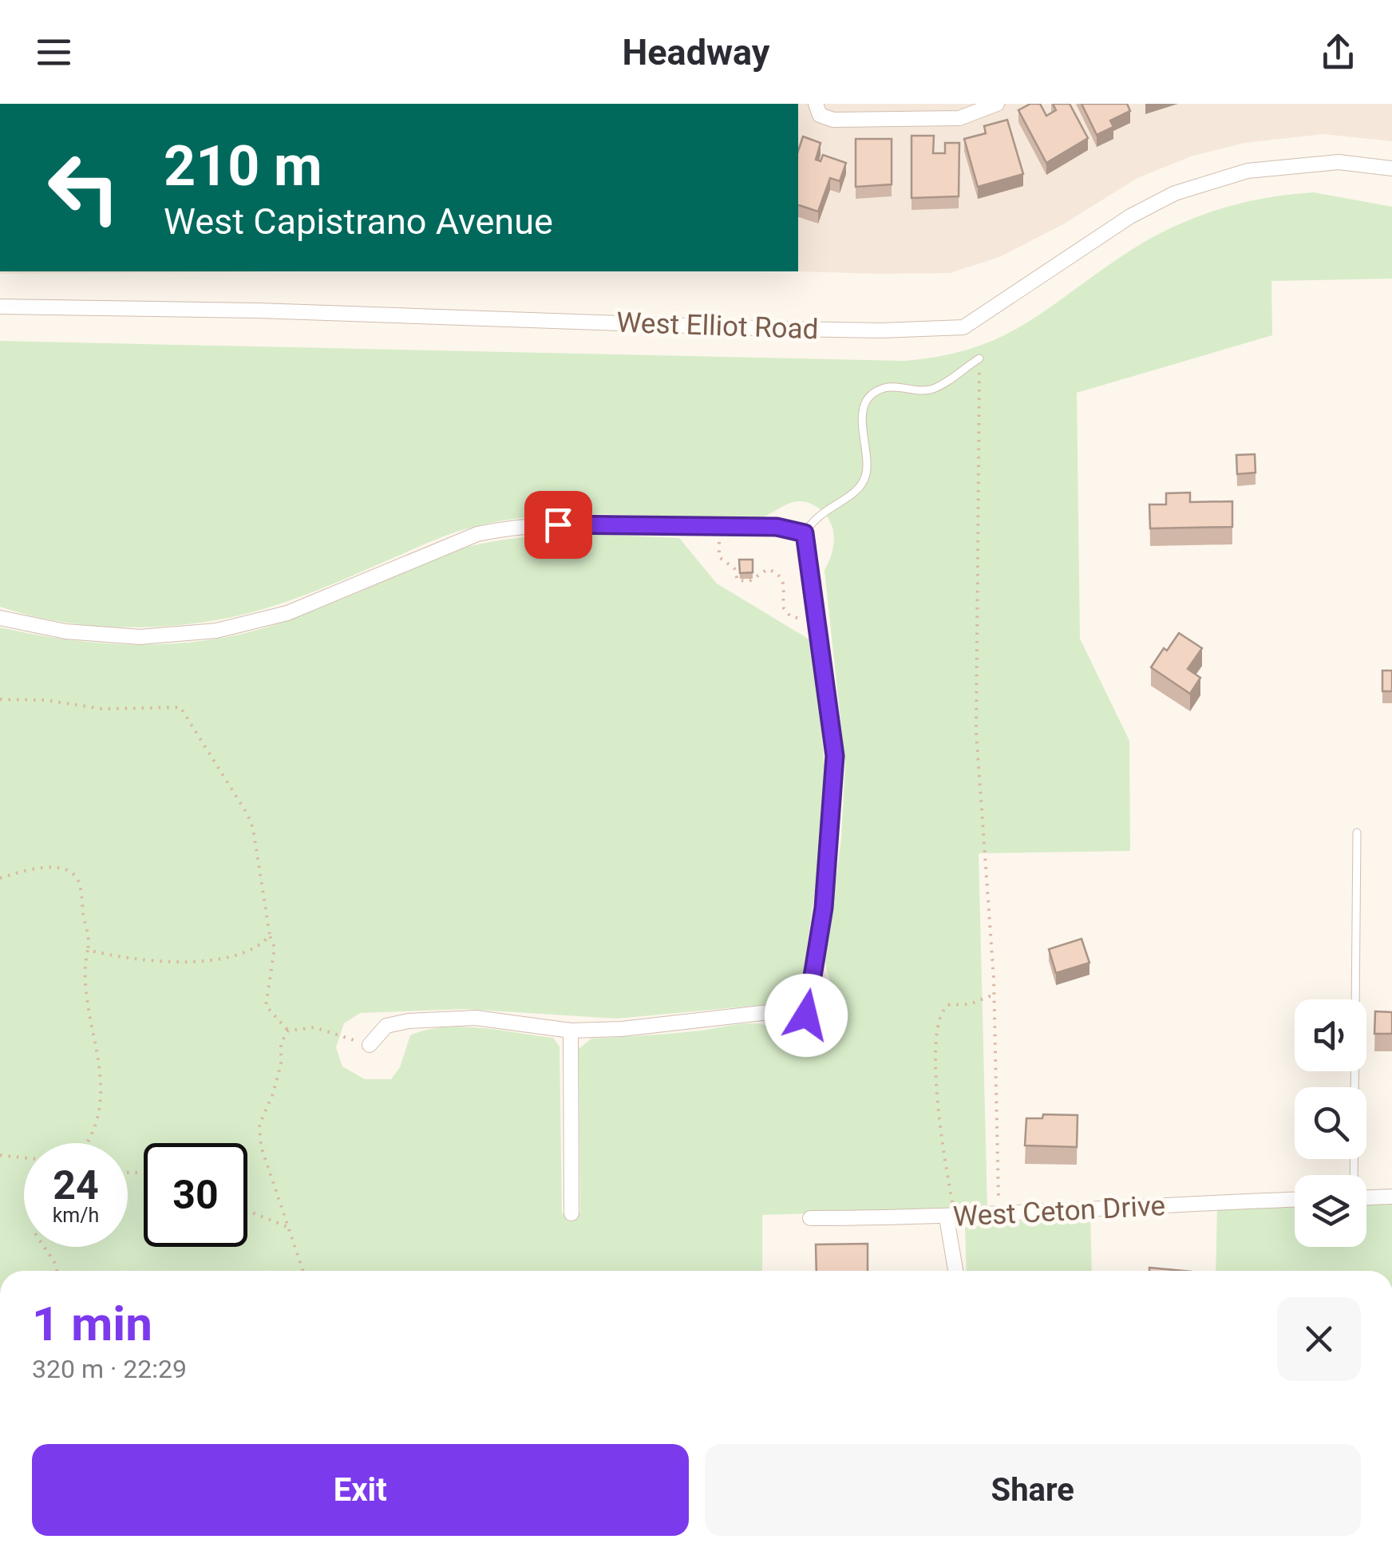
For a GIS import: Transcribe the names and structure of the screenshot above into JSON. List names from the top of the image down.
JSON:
{
  "streets": {
    "street": ["West Elliot Road", "West Ceton Drive"]
  },
  "page": {
    "header": "Headway",
    "turn": ["210 m", "West Capistrano Avenue"],
    "speed": "24 km/h",
    "limit": "30",
    "heading": ["1 min", "320 m · 22:29"],
    "buttons": ["Exit", "Share"]
  }
}
